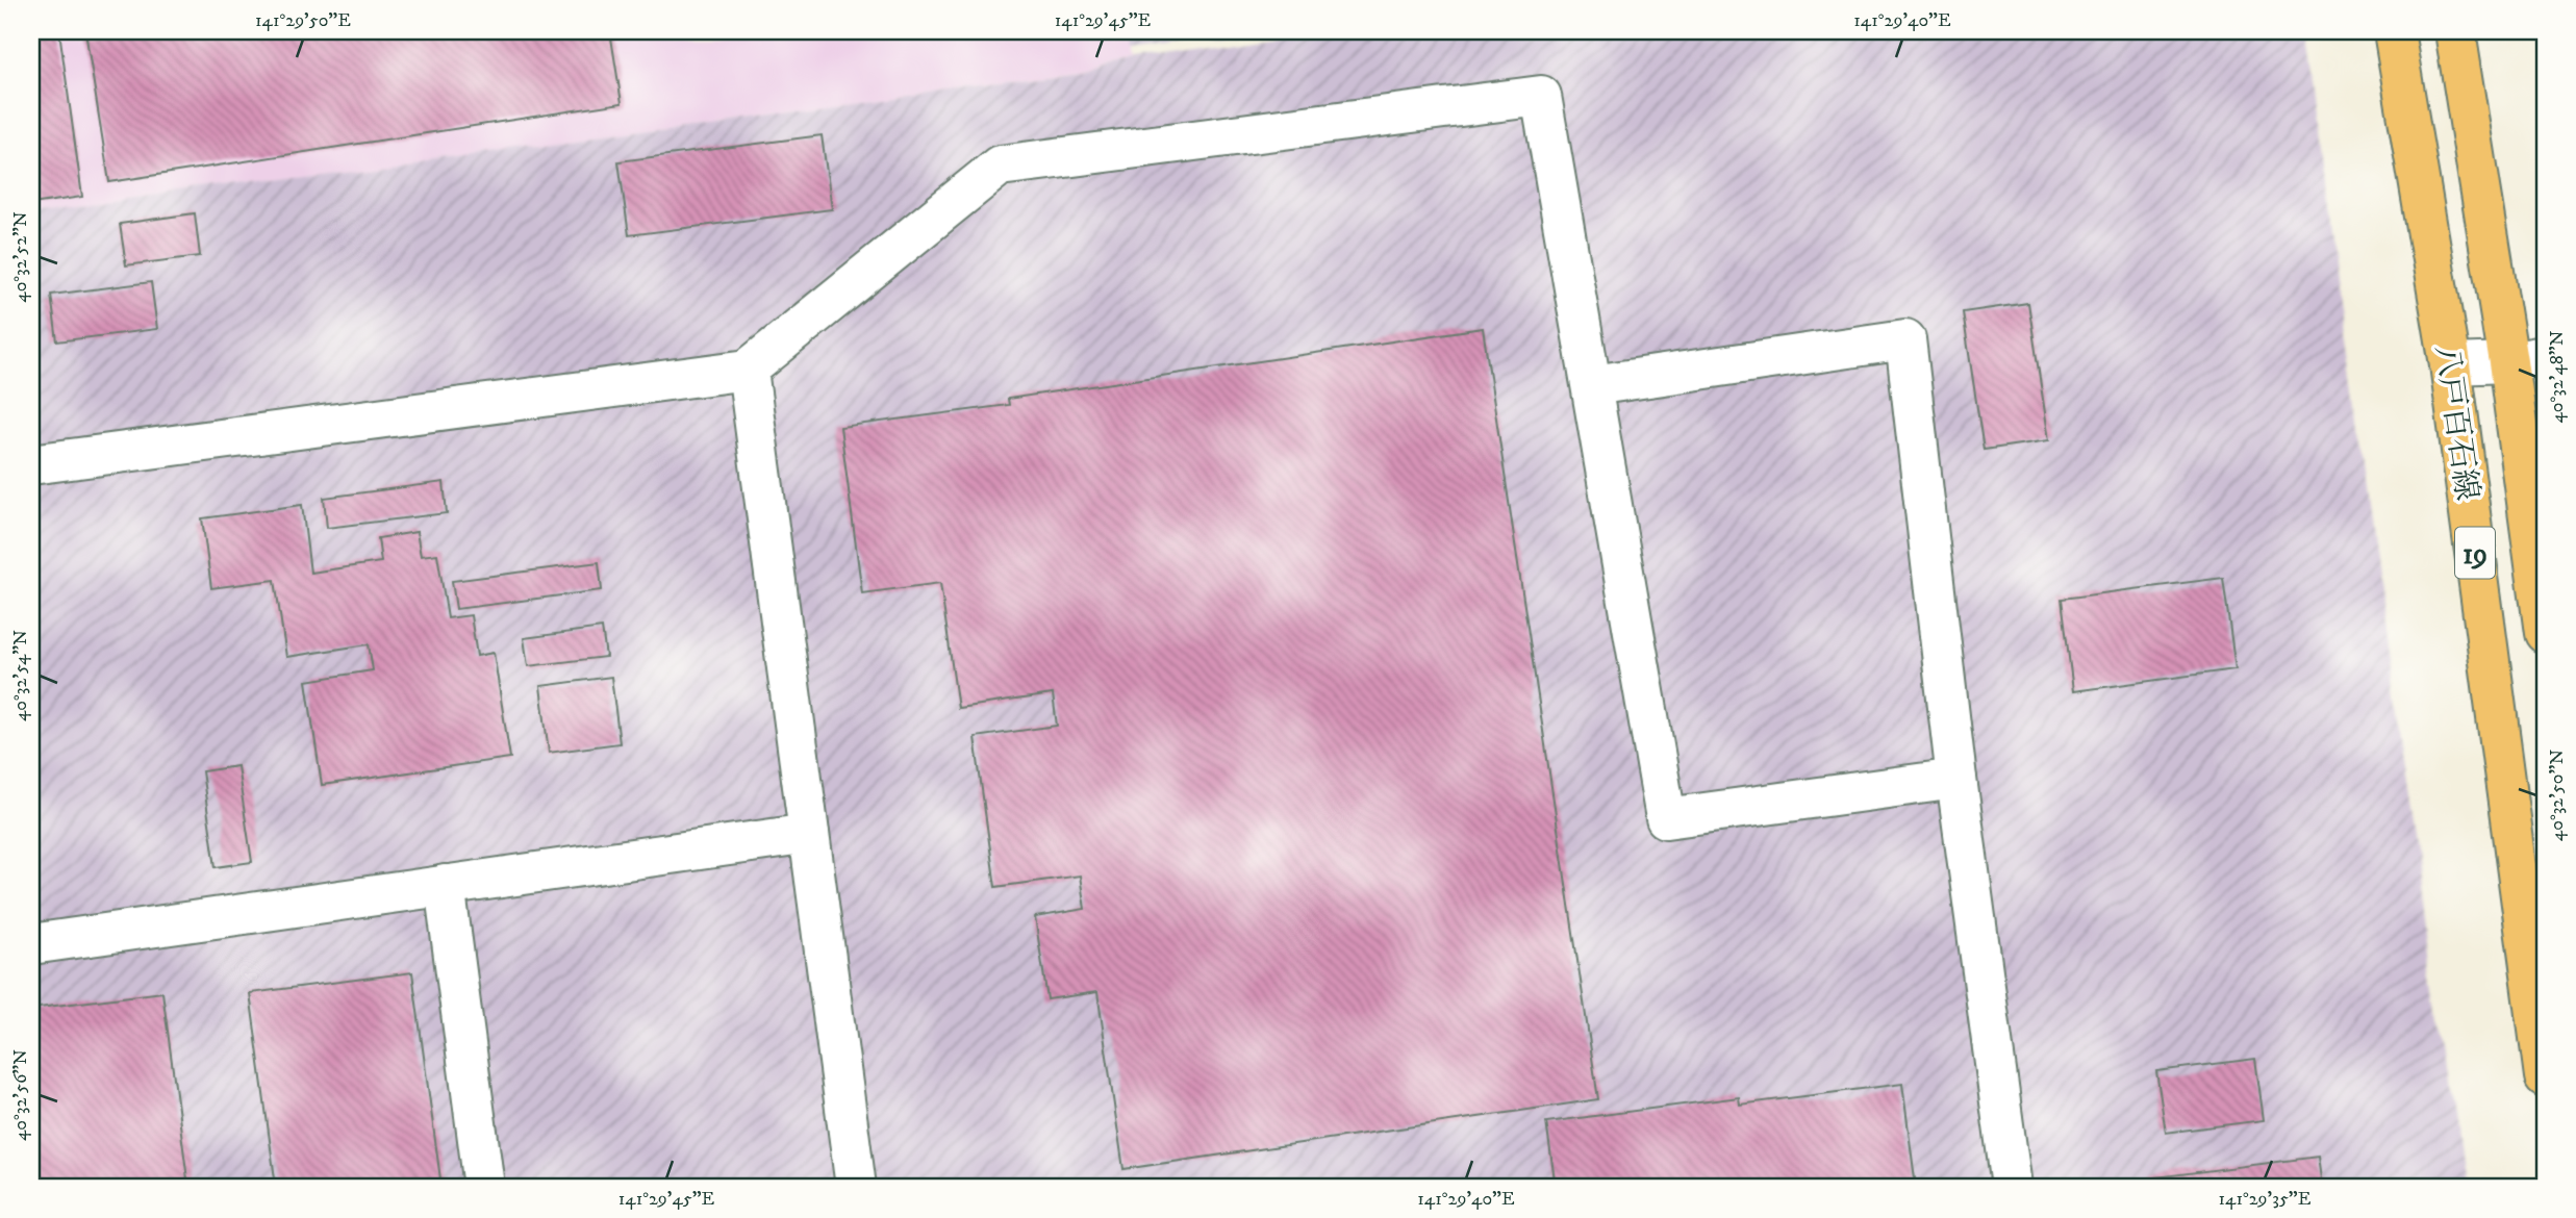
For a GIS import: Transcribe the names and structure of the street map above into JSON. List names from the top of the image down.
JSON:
{
  "streets": {
    "main road": ["八戸百石線", "19"]
  },
  "coordinates": [
    "141°29'50\"E",
    "141°29'45\"E",
    "141°29'40\"E",
    "40°32'52\"N",
    "40°32'48\"N",
    "40°32'54\"N",
    "40°32'50\"N",
    "40°32'56\"N",
    "141°29'35\"E"
  ]
}
